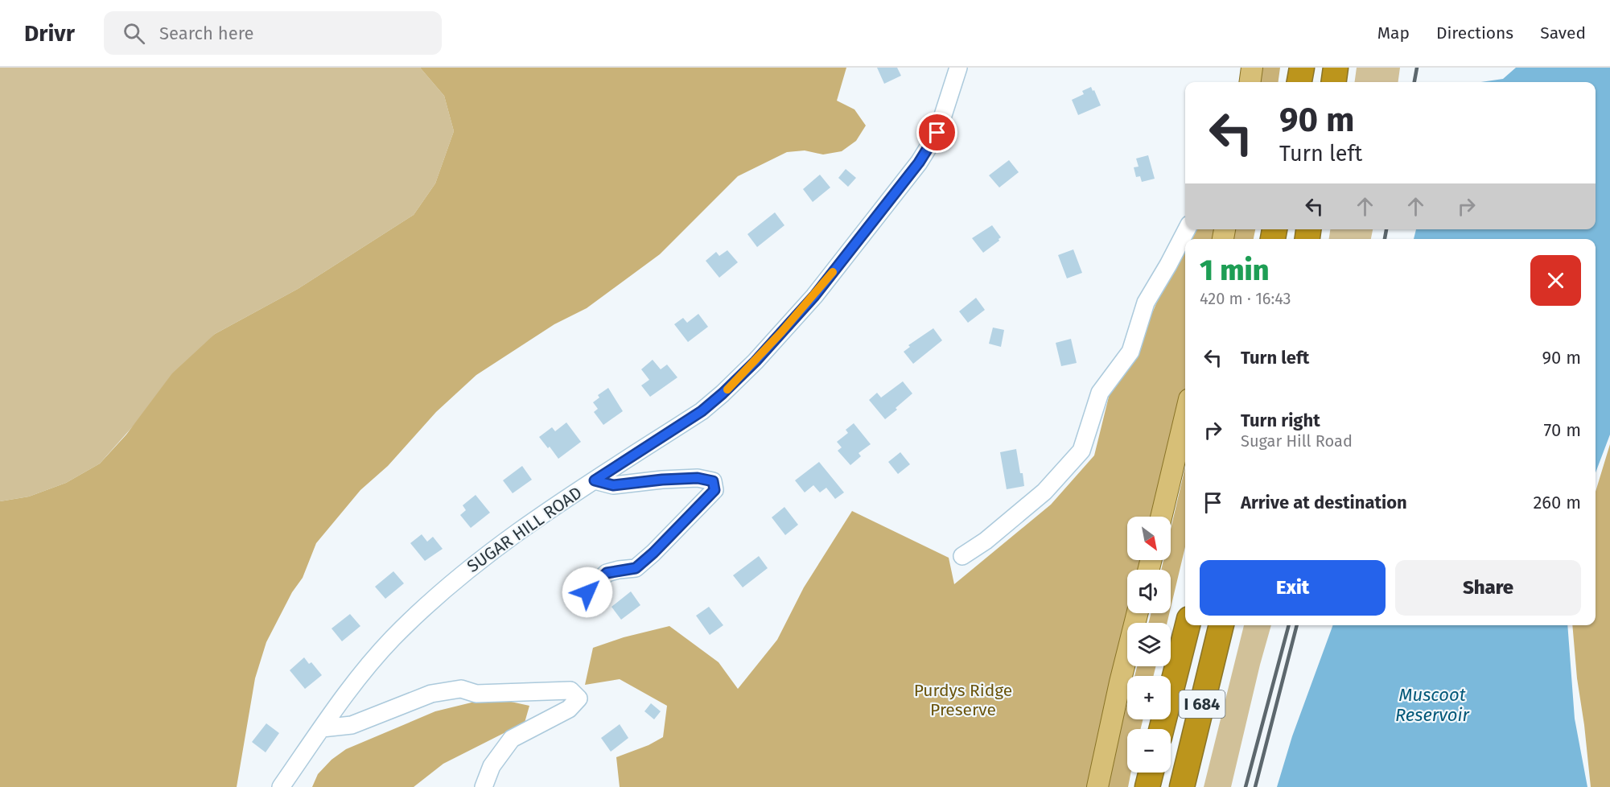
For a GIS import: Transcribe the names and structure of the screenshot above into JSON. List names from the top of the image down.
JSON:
{
  "streets": {
    "highway": ["I 684"],
    "street": ["SUGAR HILL ROAD"]
  },
  "water": ["Muscoot Reservoir"],
  "parks": ["Purdys Ridge Preserve"],
  "north": "bottom right",
  "page": {
    "header": "Drivr",
    "search": "Search here",
    "nav": ["Map", "Directions", "Saved"],
    "turn": ["90 m", "Turn left"],
    "heading": ["1 min", "420 m · 16:43"],
    "list": [
      {
        "name": "Turn left",
        "value": "90 m"
      },
      {
        "name": "Turn right",
        "note": "Sugar Hill Road",
        "value": "70 m"
      },
      {
        "name": "Arrive at destination",
        "value": "260 m"
      }
    ],
    "map_buttons": ["+", "−"],
    "buttons": ["Exit", "Share"]
  }
}
